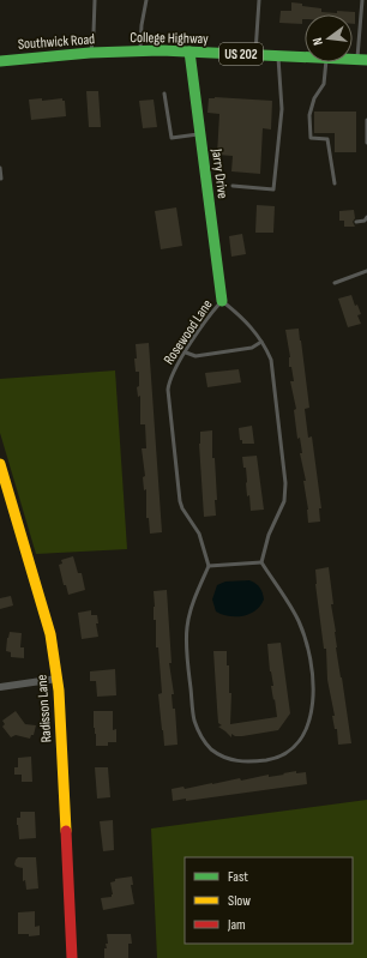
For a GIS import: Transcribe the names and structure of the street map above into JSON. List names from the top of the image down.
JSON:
{
  "streets": {
    "main road": [
      "College Highway",
      "Southwick Road",
      "US 202",
      "Jarry Drive",
      "Radisson Lane"
    ],
    "lane": ["Rosewood Lane"]
  },
  "crossings": [
    ["College Highway", "Southwick Road"],
    ["College Highway", "Jarry Drive"],
    ["Jarry Drive", "Rosewood Lane"]
  ],
  "legend": ["Fast", "Slow", "Jam"],
  "north": "left"
}
